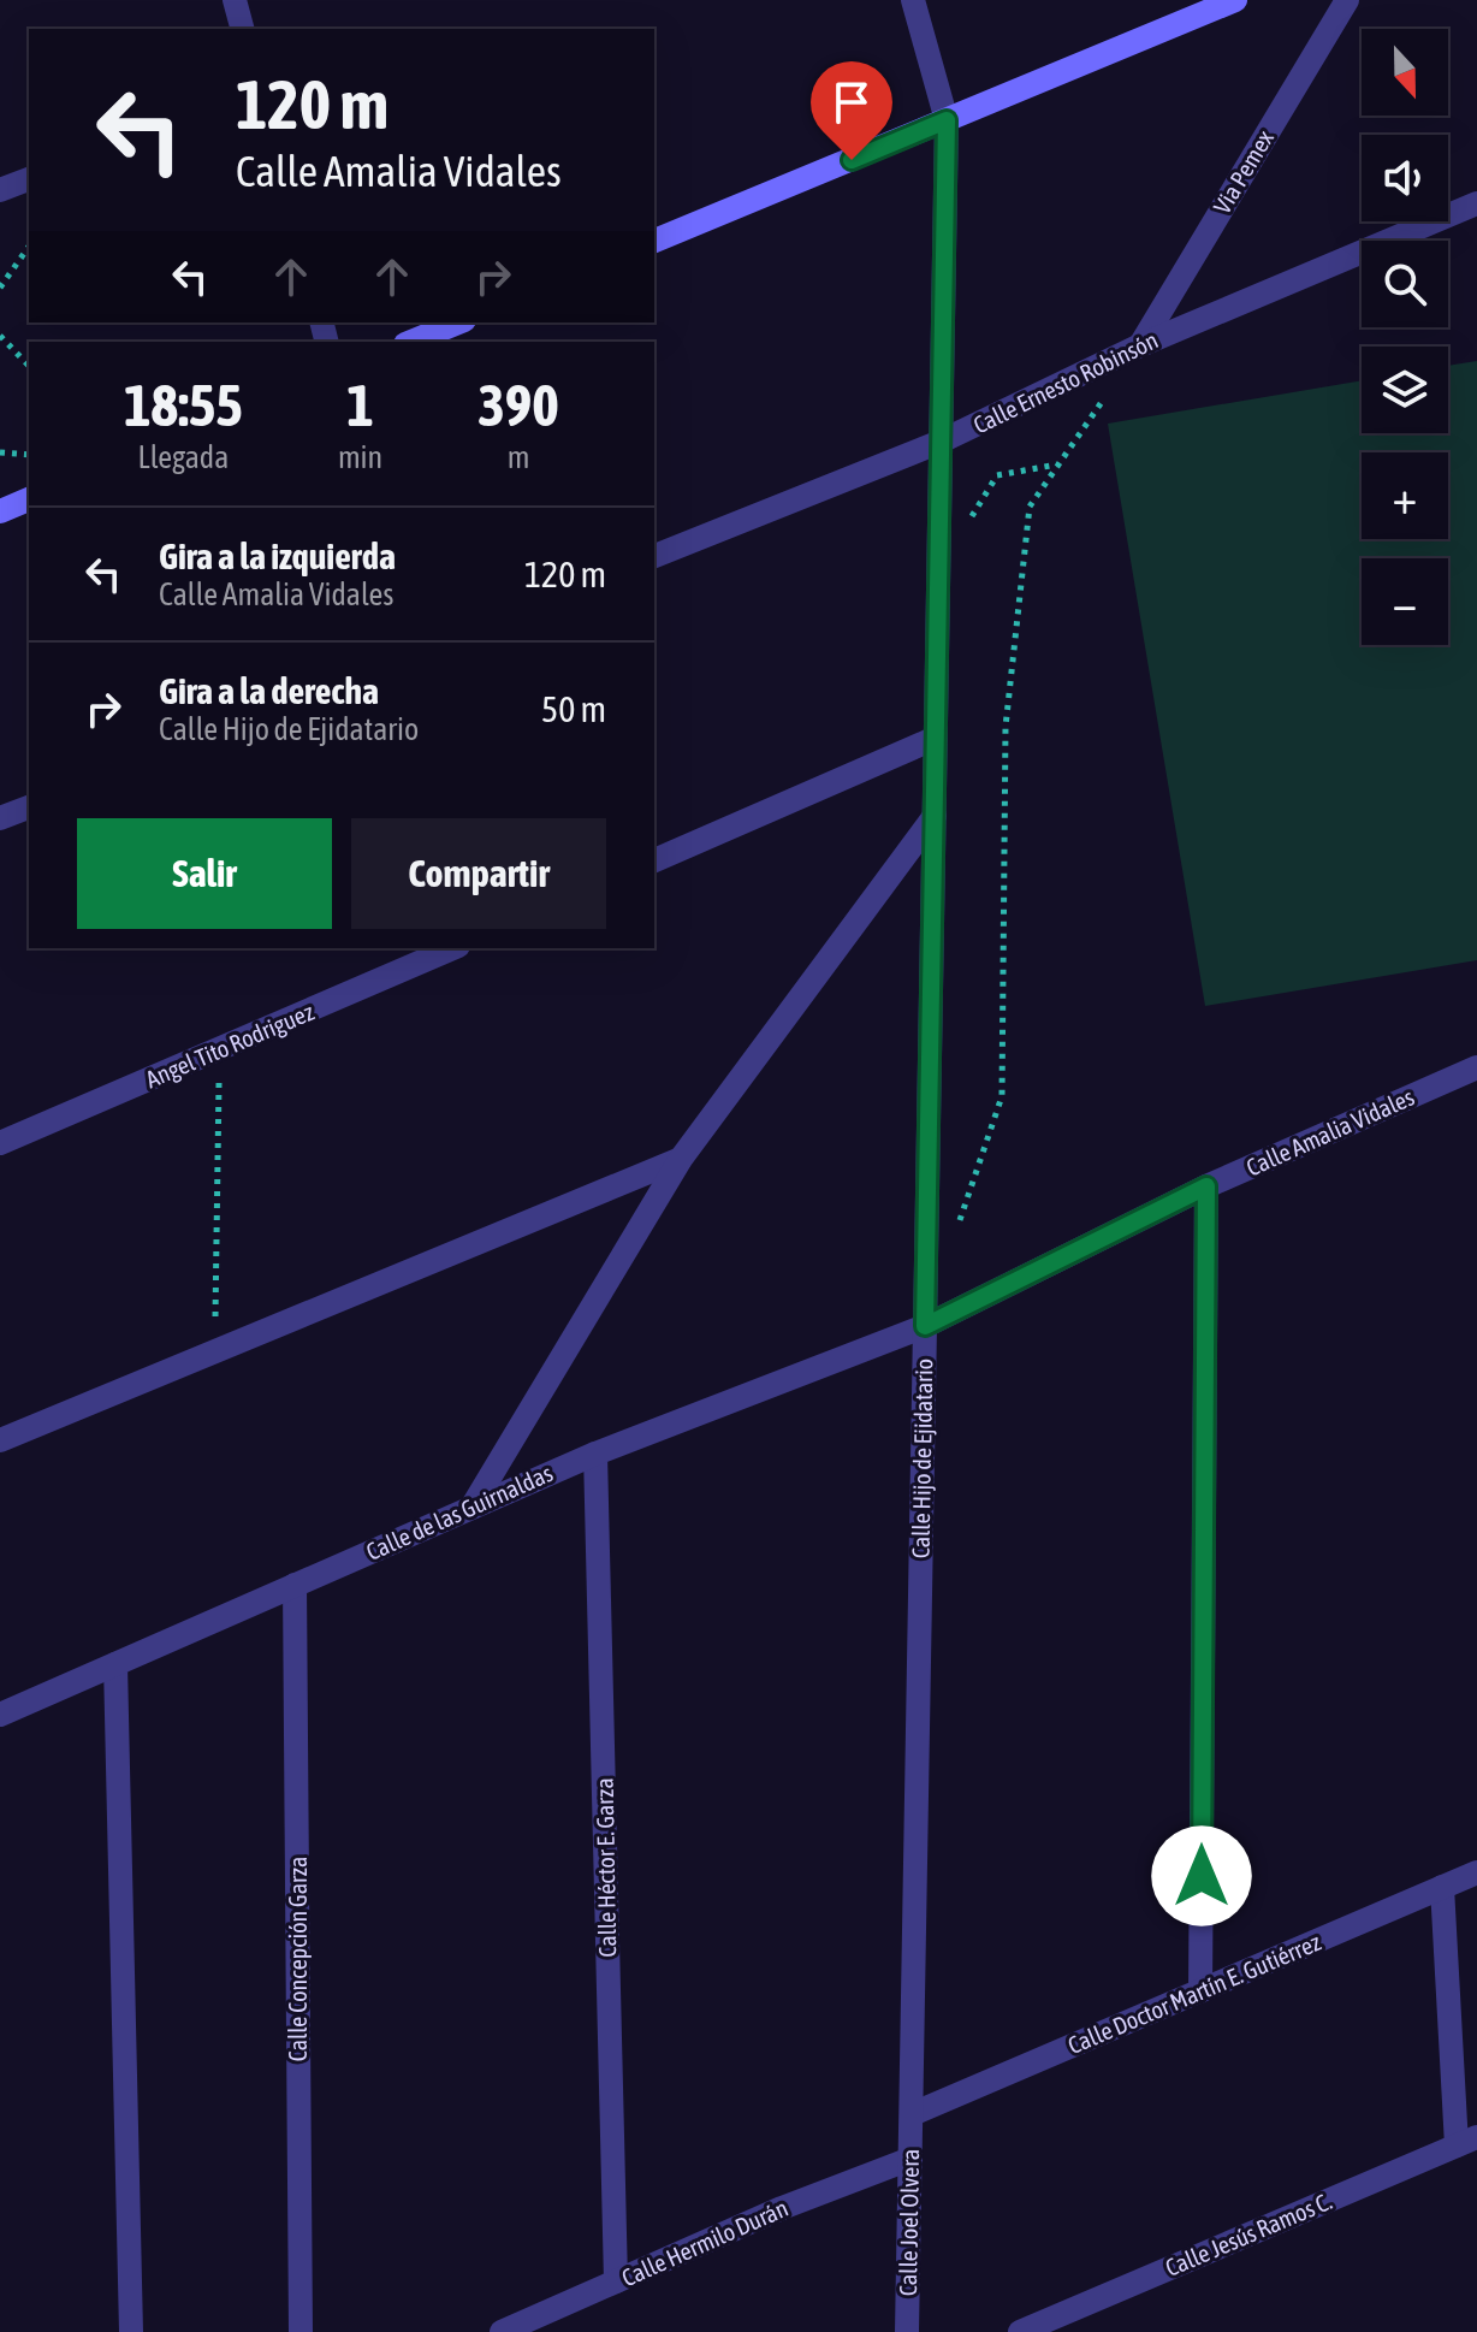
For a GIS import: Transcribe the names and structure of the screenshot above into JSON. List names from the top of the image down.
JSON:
{
  "streets": {
    "street": [
      "Via Pemex",
      "Calle Ernesto Robinsón",
      "Angel Tito Rodriguez",
      "Calle Amalia Vidales",
      "Calle Hijo de Ejidatario",
      "Calle de las Guirnaldas",
      "Calle Héctor E. Garza",
      "Calle Concepción Garza",
      "Calle Doctor Martín E. Gutiérrez",
      "Calle Joel Olvera",
      "Calle Jesús Ramos C.",
      "Calle Hermilo Durán"
    ]
  },
  "crossings": [
    ["Via Pemex", "Calle Ernesto Robinsón"],
    ["Calle Ernesto Robinsón", "Calle Hijo de Ejidatario"],
    ["Calle Amalia Vidales", "Calle Hijo de Ejidatario"],
    ["Calle Amalia Vidales", "Calle de las Guirnaldas"],
    ["Calle Hijo de Ejidatario", "Calle de las Guirnaldas"],
    ["Calle Hijo de Ejidatario", "Calle Doctor Martín E. Gutiérrez"],
    ["Calle Hijo de Ejidatario", "Calle Joel Olvera"],
    ["Calle de las Guirnaldas", "Calle Héctor E. Garza"],
    ["Calle de las Guirnaldas", "Calle Concepción Garza"],
    ["Calle Héctor E. Garza", "Calle Hermilo Durán"],
    ["Calle Doctor Martín E. Gutiérrez", "Calle Joel Olvera"],
    ["Calle Joel Olvera", "Calle Hermilo Durán"]
  ],
  "north": "bottom",
  "page": {
    "map_buttons": ["+", "−"],
    "turn": ["120 m", "Calle Amalia Vidales"],
    "eta": [
      "18:55",
      "Llegada",
      "1",
      "min",
      "390",
      "m"
    ],
    "list": [
      {
        "name": "Gira a la izquierda",
        "note": "Calle Amalia Vidales",
        "value": "120 m"
      },
      {
        "name": "Gira a la derecha",
        "note": "Calle Hijo de Ejidatario",
        "value": "50 m"
      }
    ],
    "buttons": ["Salir", "Compartir"]
  }
}
